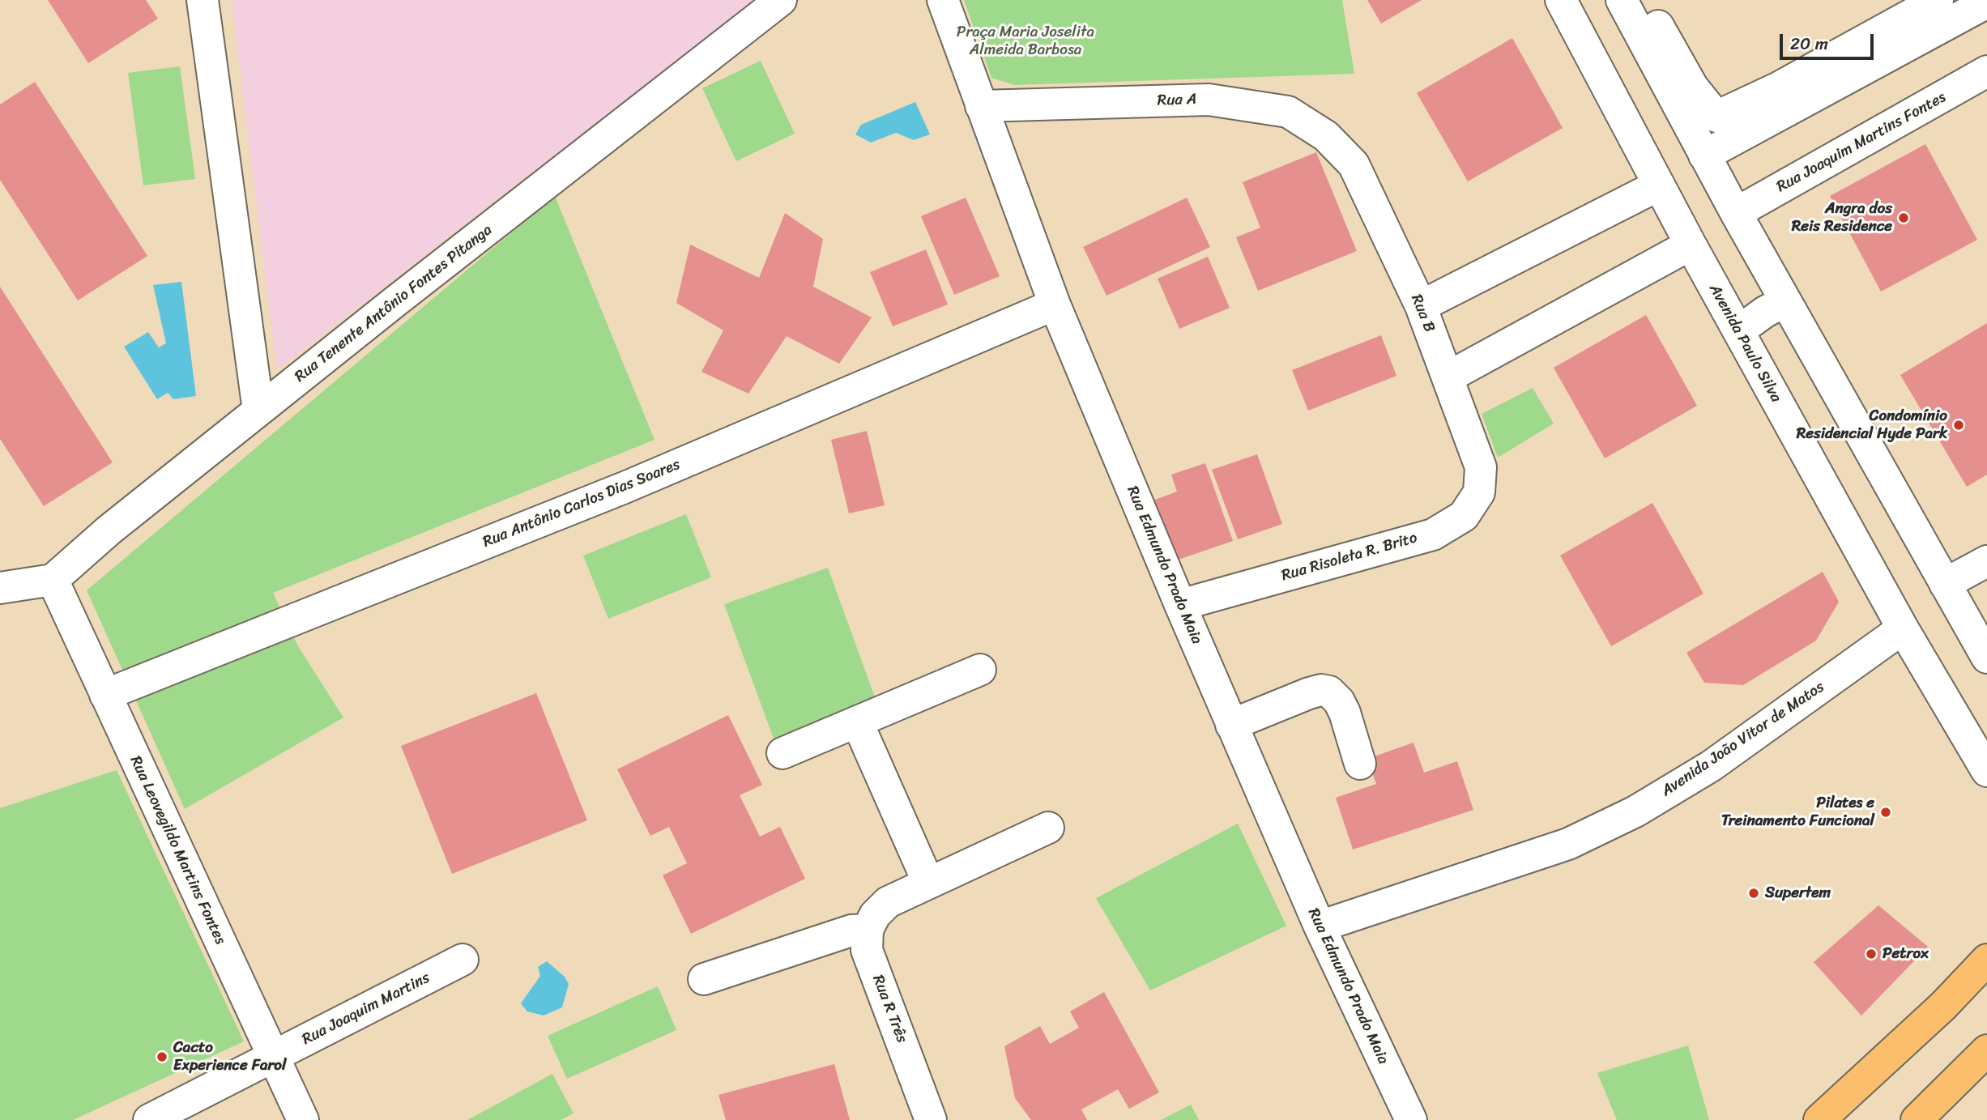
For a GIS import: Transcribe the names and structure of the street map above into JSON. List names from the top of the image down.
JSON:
{
  "streets": {
    "street": [
      "Rua A",
      "Rua Joaquim Martins Fontes",
      "Rua Tenente Antônio Fontes Pitanga",
      "Rua B",
      "Avenida Paulo Silva",
      "Rua Antônio Carlos Dias Soares",
      "Rua Risoleta R. Brito",
      "Rua Edmundo Prado Maia",
      "Avenida João Vitor de Matos",
      "Rua Leovegildo Martins Fontes",
      "Rua Joaquim Martins",
      "Rua R Três"
    ]
  },
  "crossings": [
    ["Rua A", "Rua B"],
    ["Rua A", "Rua Edmundo Prado Maia"],
    ["Rua Tenente Antônio Fontes Pitanga", "Rua Leovegildo Martins Fontes"],
    ["Rua B", "Rua Risoleta R. Brito"],
    ["Avenida Paulo Silva", "Avenida João Vitor de Matos"],
    ["Rua Antônio Carlos Dias Soares", "Rua Edmundo Prado Maia"],
    ["Rua Antônio Carlos Dias Soares", "Rua Leovegildo Martins Fontes"],
    ["Rua Risoleta R. Brito", "Rua Edmundo Prado Maia"],
    ["Rua Edmundo Prado Maia", "Avenida João Vitor de Matos"],
    ["Rua Leovegildo Martins Fontes", "Rua Joaquim Martins"]
  ],
  "parks": ["Praça Maria Joselita Almeida Barbosa"],
  "places": [
    "Angra dos Reis Residence",
    "Condomínio Residencial Hyde Park",
    "Pilates e Treinamento Funcional",
    "Supertem",
    "Petrox",
    "Cacto Experience Farol"
  ],
  "scale_bar": "20 m"
}
